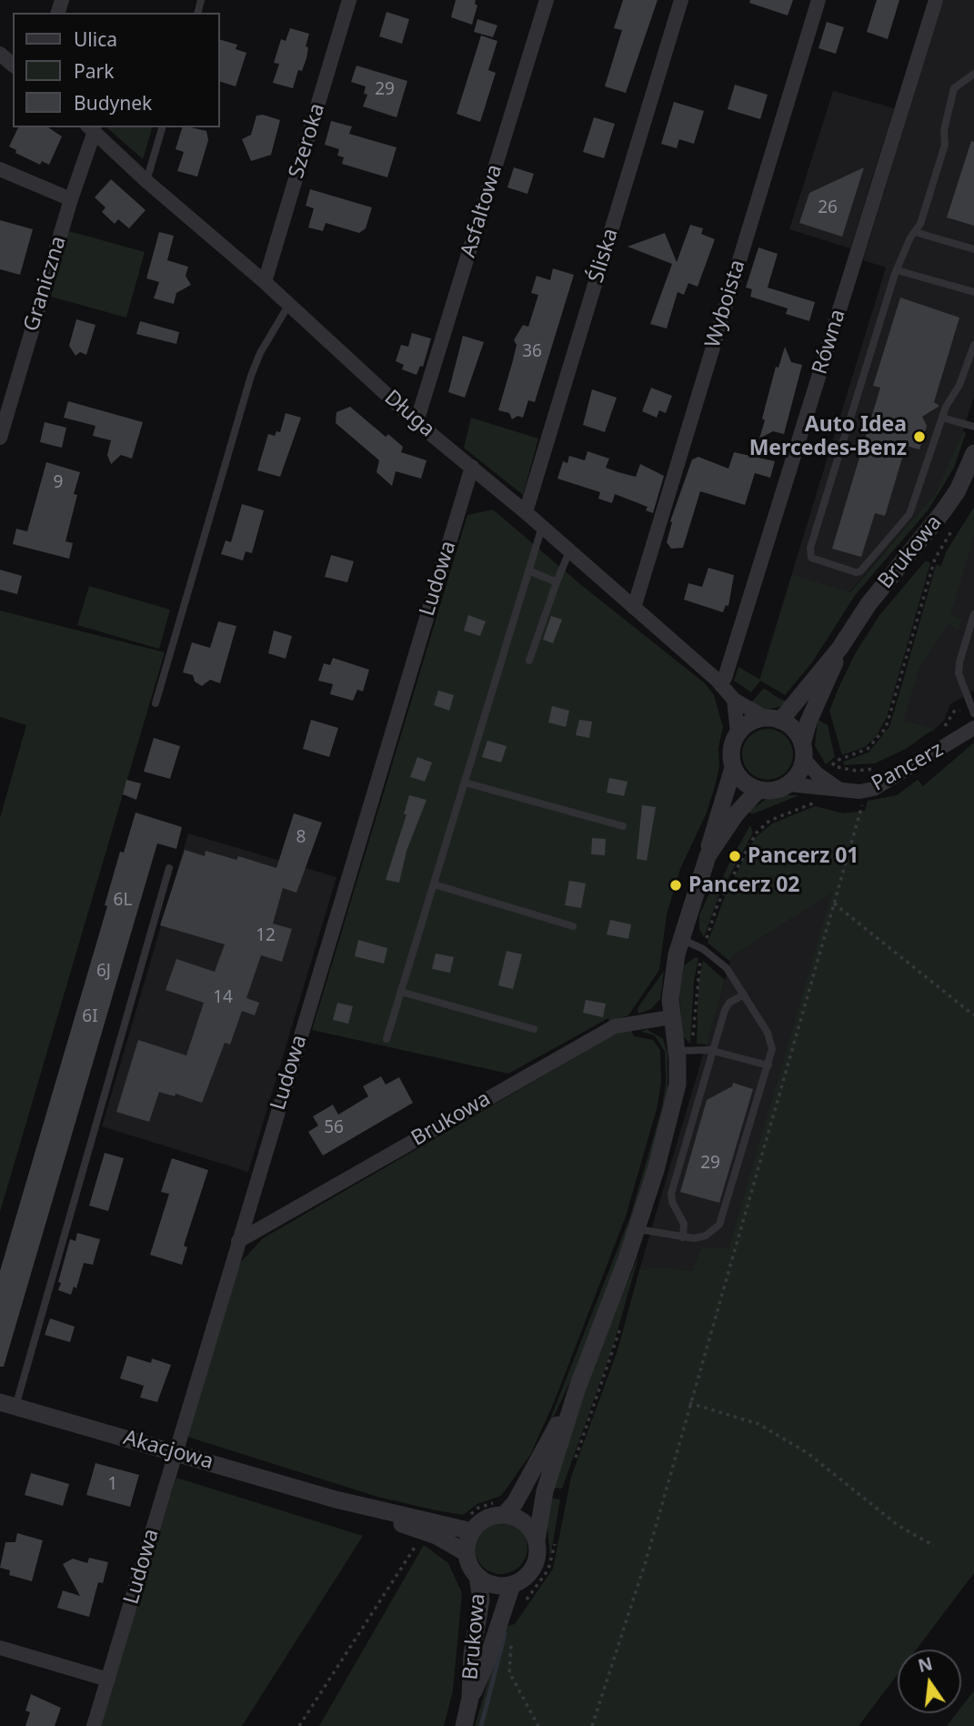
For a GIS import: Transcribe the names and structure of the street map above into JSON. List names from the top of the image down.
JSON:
{
  "streets": {
    "street": [
      "Szeroka",
      "Asfaltowa",
      "Śliska",
      "Graniczna",
      "Wyboista",
      "Równa",
      "Długa",
      "Brukowa",
      "Ludowa",
      "Pancerz",
      "Akacjowa"
    ]
  },
  "crossings": [
    ["Szeroka", "Długa"],
    ["Asfaltowa", "Długa"],
    ["Śliska", "Długa"],
    ["Graniczna", "Długa"],
    ["Wyboista", "Długa"],
    ["Równa", "Długa"],
    ["Długa", "Brukowa"],
    ["Długa", "Ludowa"],
    ["Długa", "Pancerz"],
    ["Brukowa", "Ludowa"],
    ["Brukowa", "Pancerz"],
    ["Brukowa", "Akacjowa"],
    ["Ludowa", "Akacjowa"]
  ],
  "places": ["Auto Idea Mercedes-Benz", "Pancerz 01", "Pancerz 02"],
  "house_numbers": [
    "29",
    "26",
    "36",
    "9",
    "8",
    "6L",
    "12",
    "6J",
    "14",
    "6I",
    "56",
    "29",
    "1"
  ],
  "legend": ["Ulica", "Park", "Budynek"],
  "north": "top"
}
